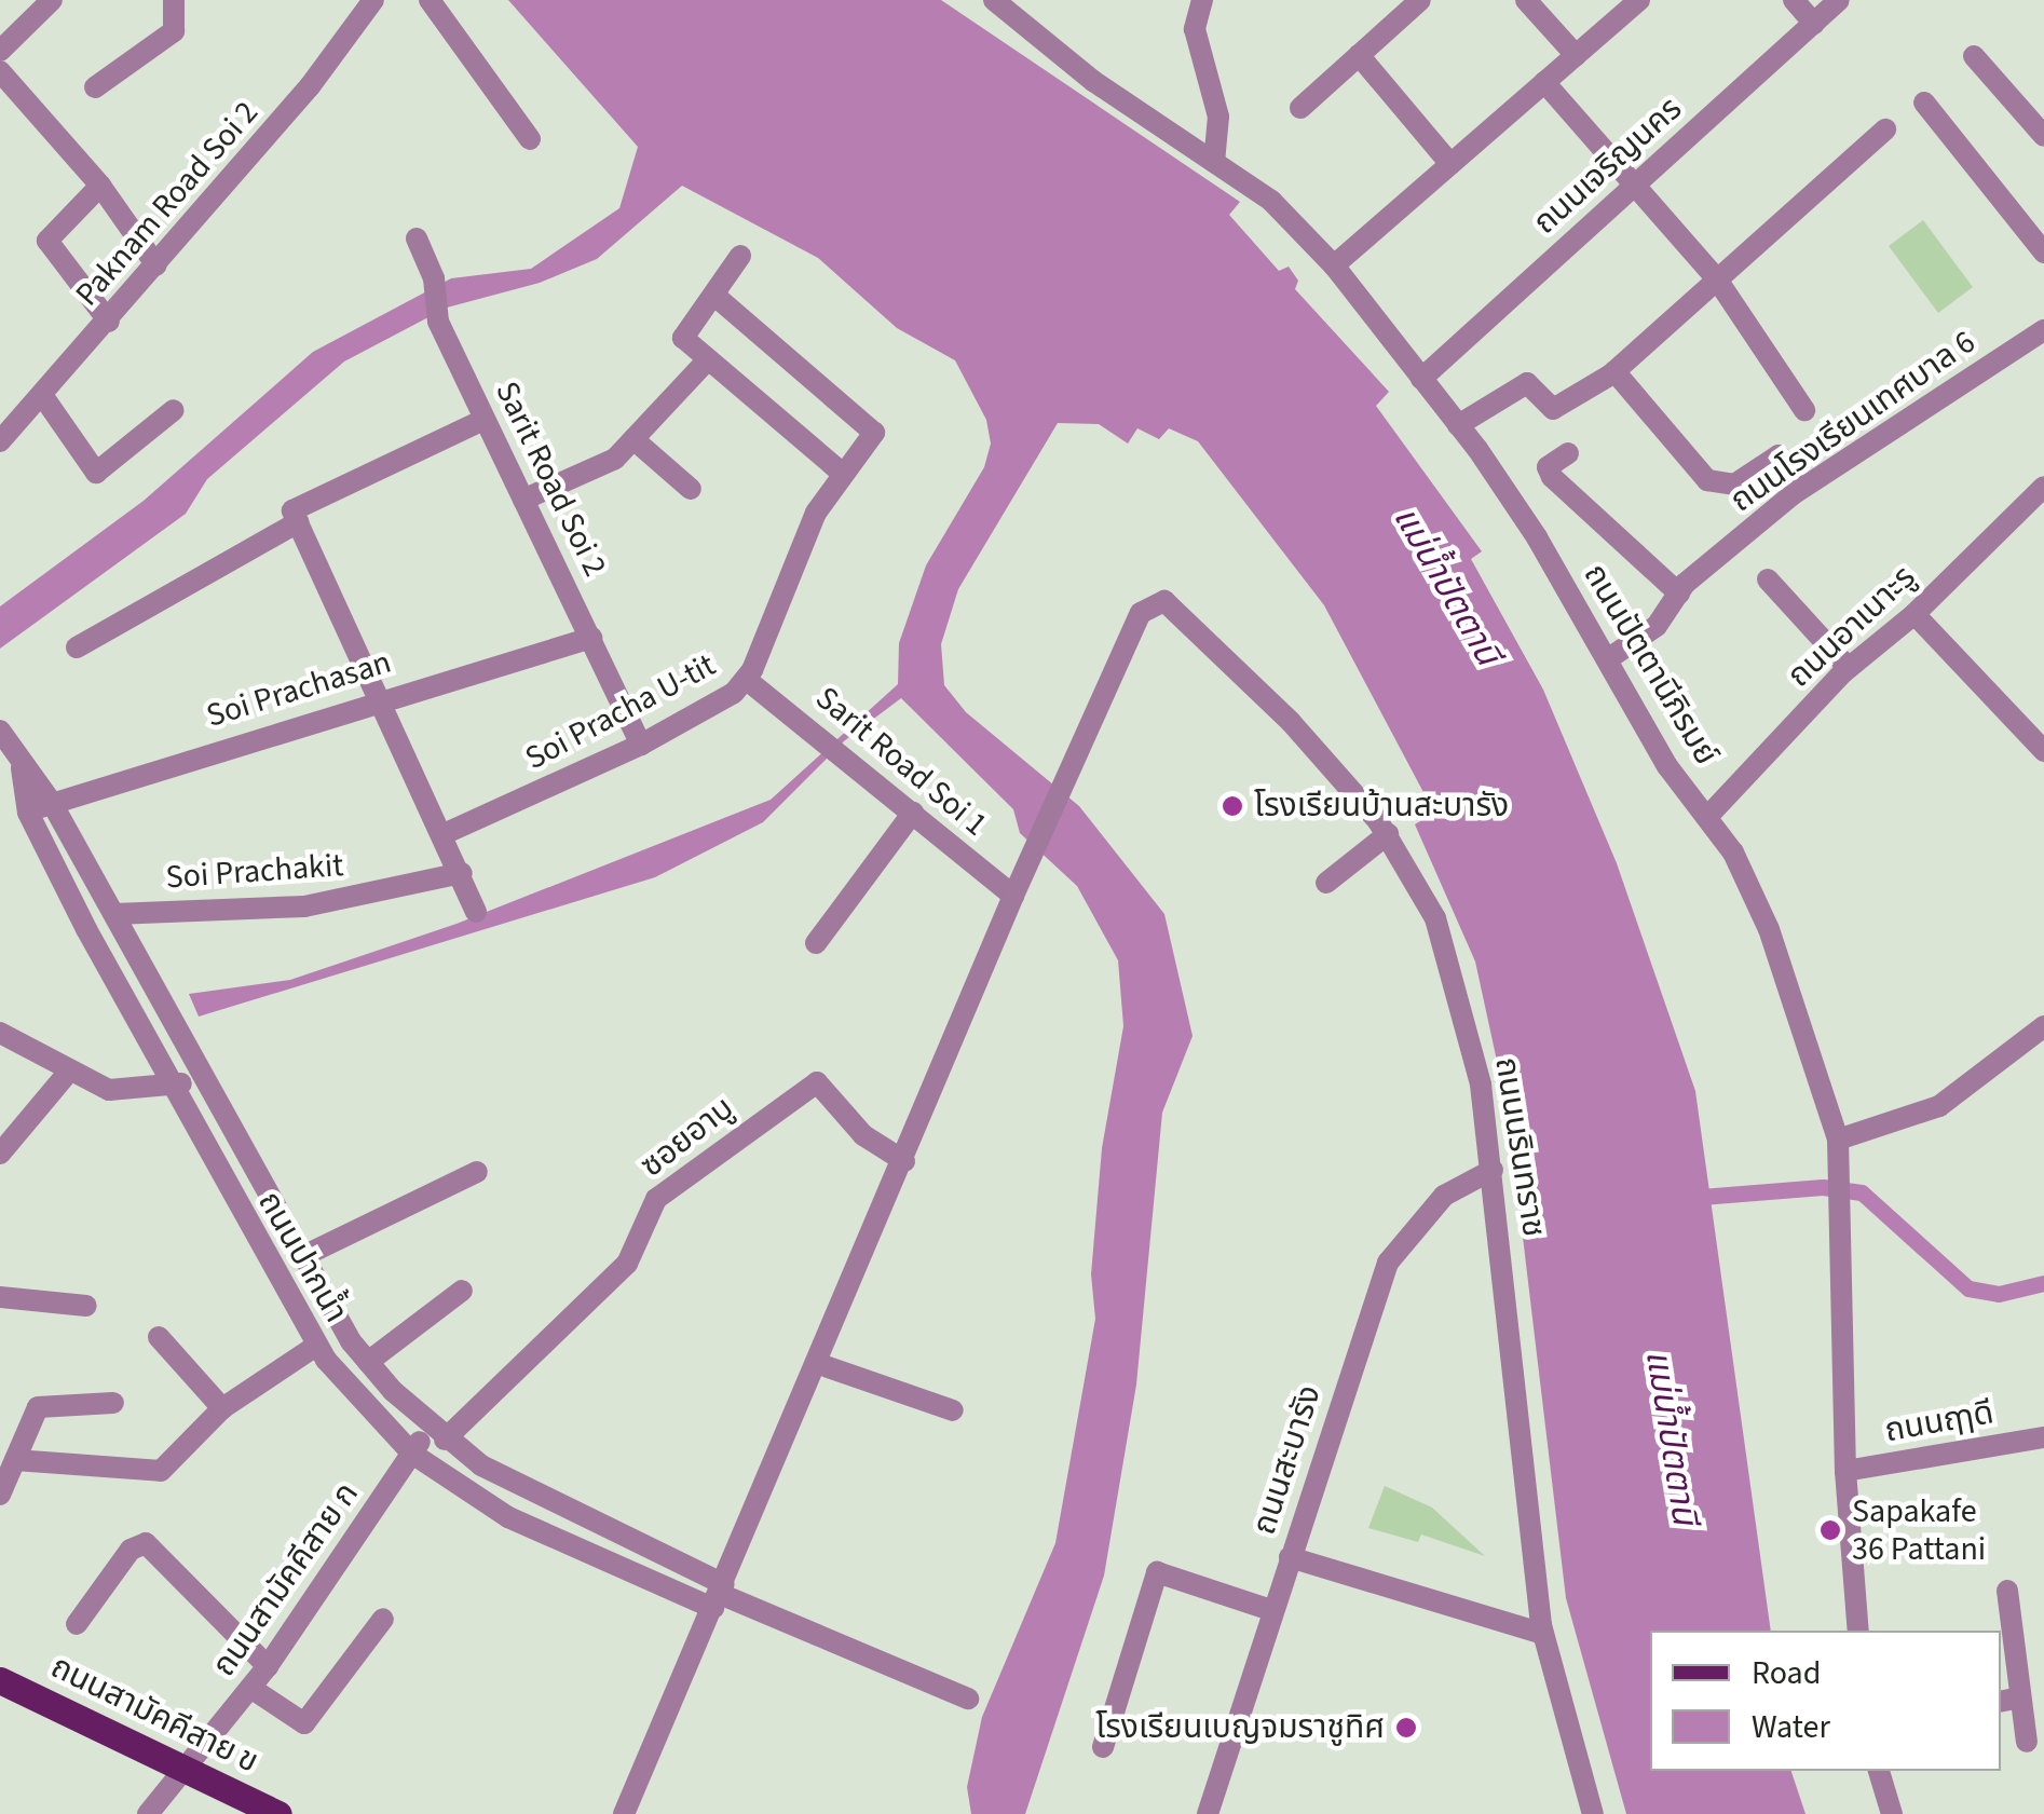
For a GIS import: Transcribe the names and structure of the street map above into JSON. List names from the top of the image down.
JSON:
{
  "streets": {
    "main road": ["ถนนสามัคคีสาย ข"],
    "street": [
      "ถนนเจริญนคร",
      "Paknam Road Soi 2",
      "ถนนโรงเรียนเทศบาล 6",
      "Sarit Road Soi 2",
      "ถนนอาเนาะรู",
      "ถนนปัตตานีภิรมย์",
      "Soi Prachasan",
      "Soi Pracha U-tit",
      "Sarit Road Soi 1",
      "Soi Prachakit",
      "ซอยอาบู",
      "ถนนนรินทราช",
      "ถนนปากน้ำ",
      "ถนนฤๅดี",
      "ถนนสะบารัง",
      "ถนนสามัคคีสาย ก"
    ]
  },
  "crossings": [
    ["ถนนเจริญนคร", "ถนนปัตตานีภิรมย์"],
    ["ถนนโรงเรียนเทศบาล 6", "ถนนปัตตานีภิรมย์"],
    ["Sarit Road Soi 2", "Soi Prachasan"],
    ["Sarit Road Soi 2", "Soi Pracha U-tit"],
    ["ถนนอาเนาะรู", "ถนนปัตตานีภิรมย์"],
    ["ถนนปัตตานีภิรมย์", "ถนนฤๅดี"],
    ["Soi Prachasan", "ถนนปากน้ำ"],
    ["Soi Pracha U-tit", "Sarit Road Soi 1"],
    ["Sarit Road Soi 1", "ถนนนรินทราช"],
    ["Soi Prachakit", "ถนนปากน้ำ"],
    ["ซอยอาบู", "ถนนปากน้ำ"],
    ["ซอยอาบู", "ถนนสามัคคีสาย ก"],
    ["ถนนนรินทราช", "ถนนสะบารัง"],
    ["ถนนปากน้ำ", "ถนนสามัคคีสาย ก"],
    ["ถนนสามัคคีสาย ก", "ถนนสามัคคีสาย ข"]
  ],
  "water": ["แม่น้ำปัตตานี"],
  "places": ["โรงเรียนบ้านสะบารัง", "Sapakafe 36 Pattani", "โรงเรียนเบญจมราชูทิศ"],
  "legend": ["Road", "Water"]
}
